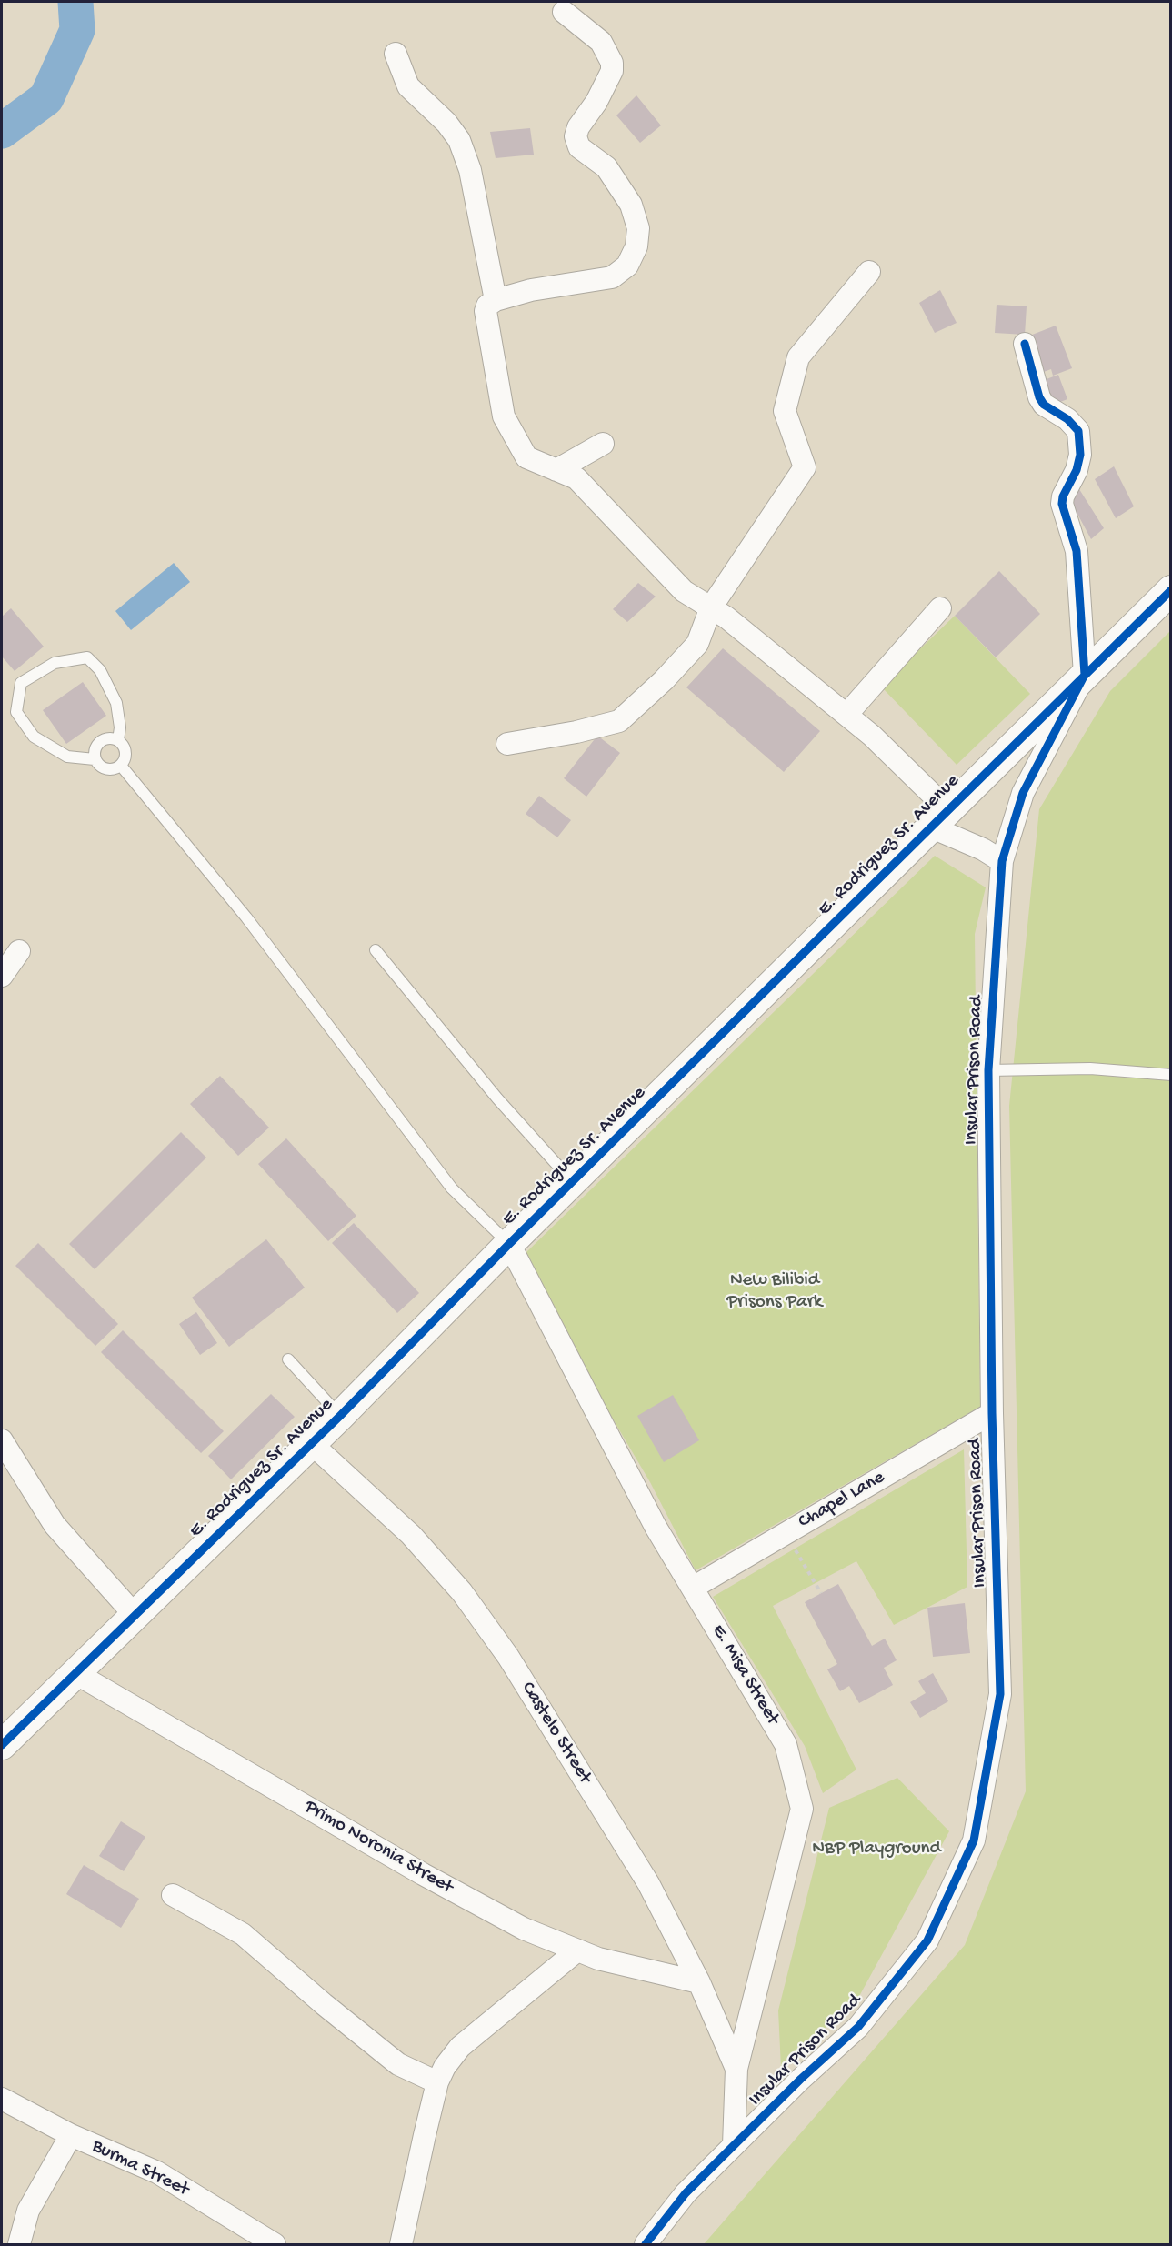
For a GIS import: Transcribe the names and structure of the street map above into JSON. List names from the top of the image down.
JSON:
{
  "streets": {
    "street": [
      "E. Rodriguez Sr. Avenue",
      "Insular Prison Road",
      "Chapel Lane",
      "E. Misa Street",
      "Castelo Street",
      "Primo Noronia Street",
      "Burma Street"
    ]
  },
  "crossings": [
    ["E. Rodriguez Sr. Avenue", "Insular Prison Road"],
    ["E. Rodriguez Sr. Avenue", "E. Misa Street"],
    ["E. Rodriguez Sr. Avenue", "Castelo Street"],
    ["E. Rodriguez Sr. Avenue", "Primo Noronia Street"],
    ["Insular Prison Road", "Chapel Lane"],
    ["Insular Prison Road", "E. Misa Street"],
    ["Chapel Lane", "E. Misa Street"],
    ["E. Misa Street", "Castelo Street"],
    ["Castelo Street", "Primo Noronia Street"]
  ],
  "parks": ["New Bilibid Prisons Park", "NBP Playground"]
}
